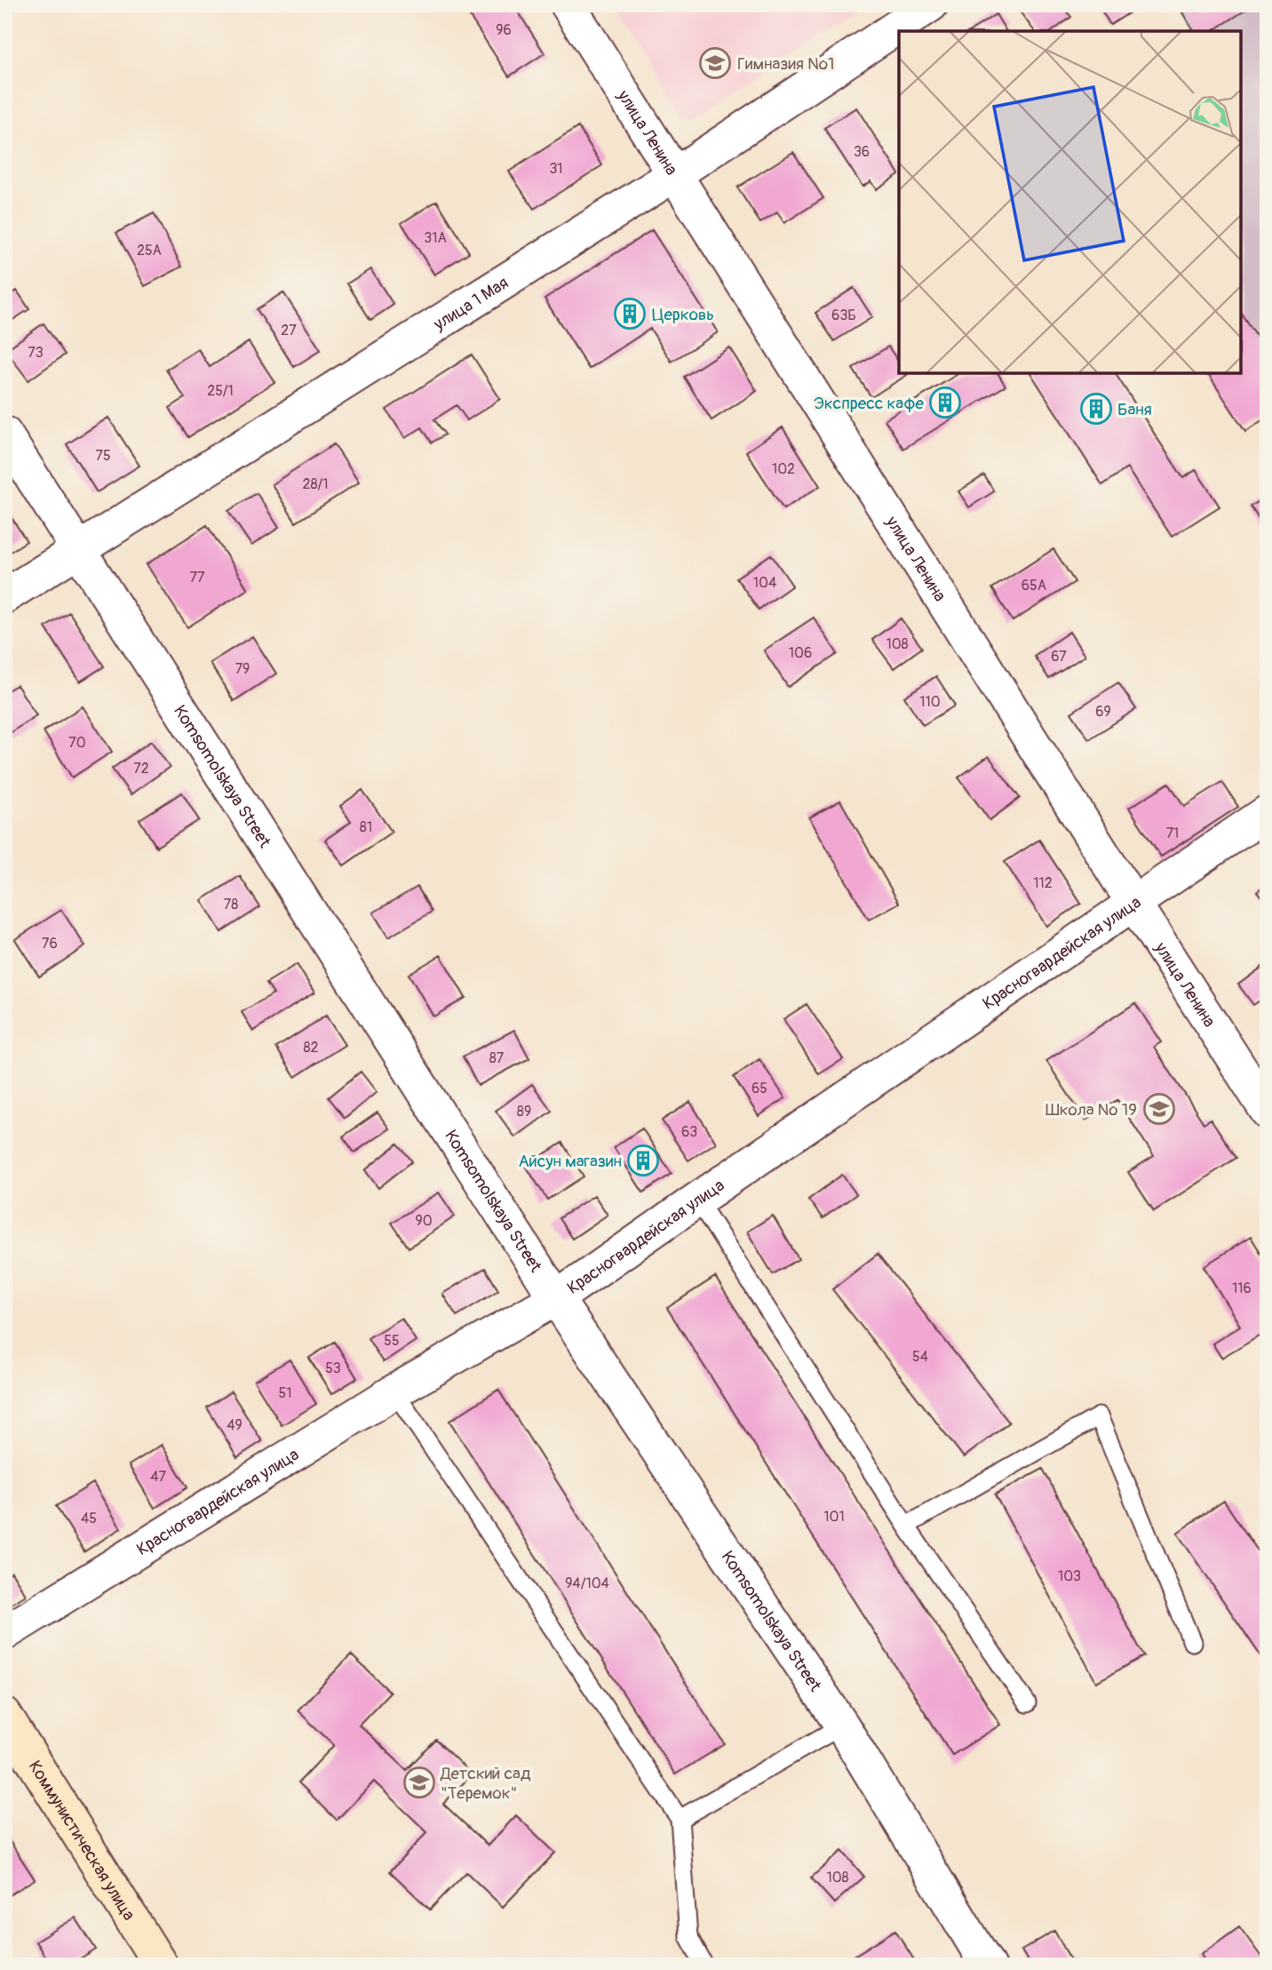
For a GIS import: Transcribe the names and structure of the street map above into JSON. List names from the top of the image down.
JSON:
{
  "streets": {
    "main road": ["Коммунистическая улица"],
    "street": [
      "улица Ленина",
      "улица 1 Мая",
      "Komsomolskaya Street",
      "Красногвардейская улица"
    ]
  },
  "crossings": [
    ["улица Ленина", "улица 1 Мая"],
    ["улица Ленина", "Красногвардейская улица"],
    ["улица 1 Мая", "Komsomolskaya Street"],
    ["Komsomolskaya Street", "Красногвардейская улица"]
  ],
  "places": {
    "school or university": ["Гимназия №1", "Школа № 19", "Детский сад \"Теремок\""],
    "building": [
      "Церковь",
      "Экспресс кафе",
      "Баня",
      "Айсун магазин"
    ]
  },
  "house_numbers": [
    "96",
    "36",
    "31",
    "31А",
    "25А",
    "63Б",
    "27",
    "73",
    "25/1",
    "75",
    "102",
    "28/1",
    "77",
    "104",
    "65А",
    "108",
    "106",
    "67",
    "79",
    "110",
    "69",
    "70",
    "72",
    "81",
    "71",
    "112",
    "78",
    "76",
    "82",
    "87",
    "65",
    "89",
    "63",
    "90",
    "116",
    "55",
    "54",
    "53",
    "51",
    "49",
    "47",
    "101",
    "45",
    "103",
    "94/104",
    "108"
  ]
}
